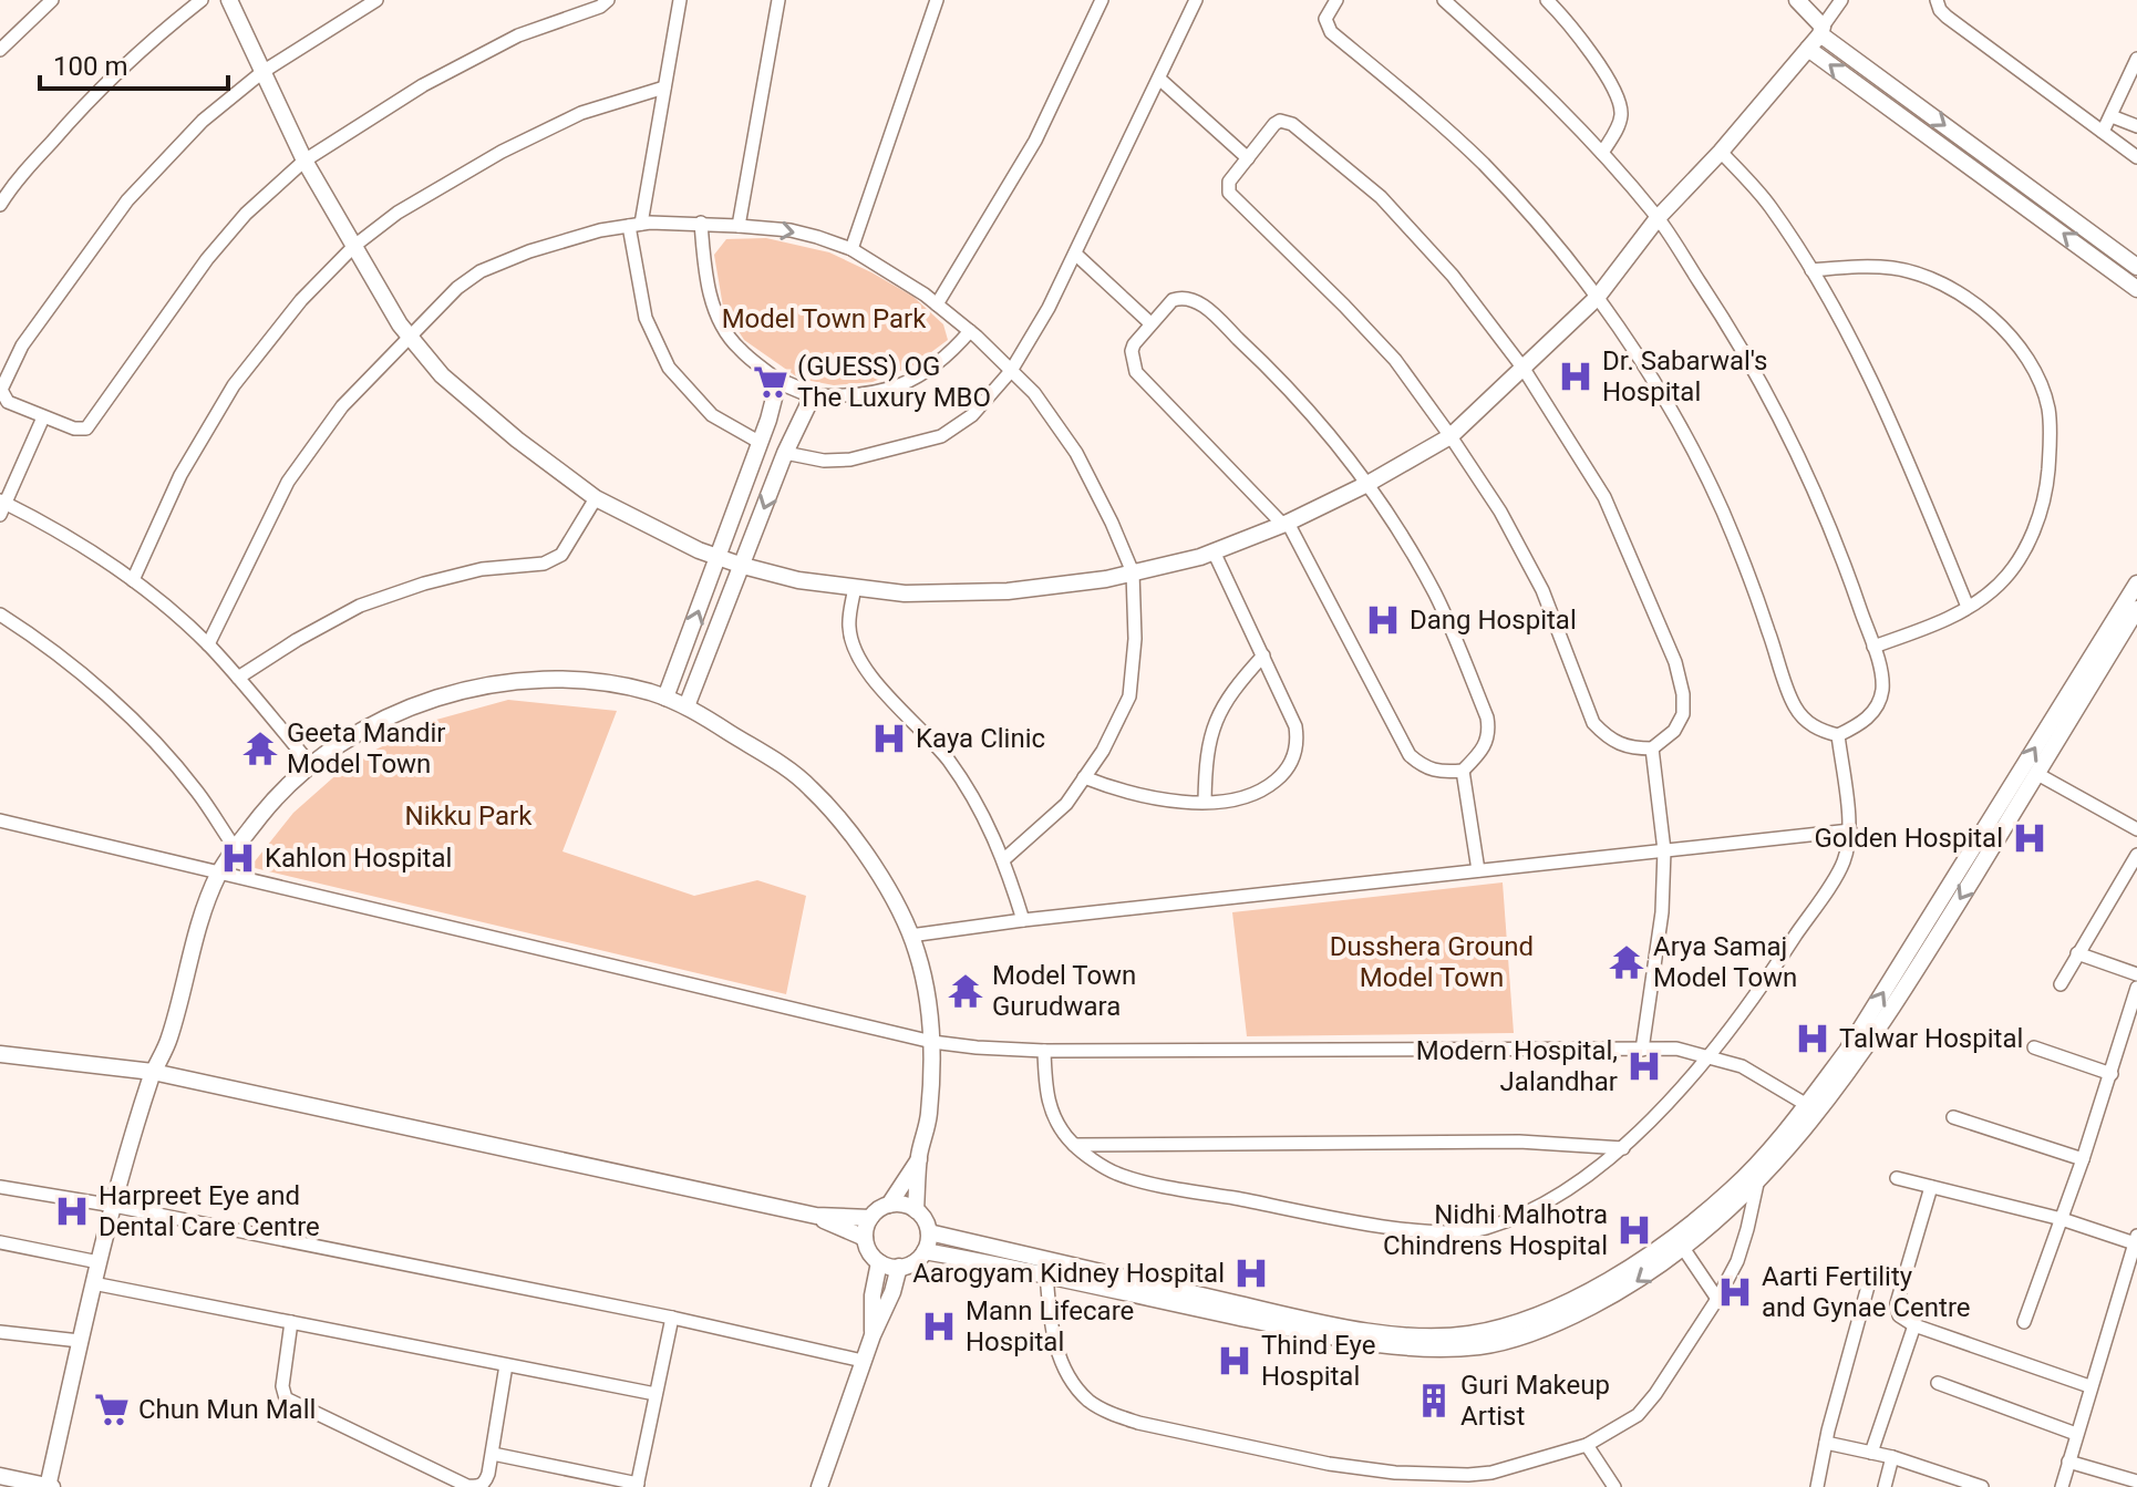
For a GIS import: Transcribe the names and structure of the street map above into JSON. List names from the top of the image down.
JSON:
{
  "parks": ["Model Town Park", "Nikku Park", "Dusshera Ground Model Town"],
  "places": {
    "hospital": [
      "Dr. Sabarwal's Hospital",
      "Dang Hospital",
      "Kaya Clinic",
      "Golden Hospital",
      "Kahlon Hospital",
      "Talwar Hospital",
      "Modern Hospital, Jalandhar",
      "Harpreet Eye and Dental Care Centre",
      "Nidhi Malhotra Chindrens Hospital",
      "Aarogyam Kidney Hospital",
      "Aarti Fertility and Gynae Centre",
      "Mann Lifecare Hospital",
      "Thind Eye Hospital"
    ],
    "supermarket": ["(GUESS) OG The Luxury MBO", "Chun Mun Mall"],
    "temple": ["Geeta Mandir Model Town", "Arya Samaj Model Town", "Model Town Gurudwara"],
    "building": ["Guri Makeup Artist"]
  },
  "scale_bar": "100 m"
}
